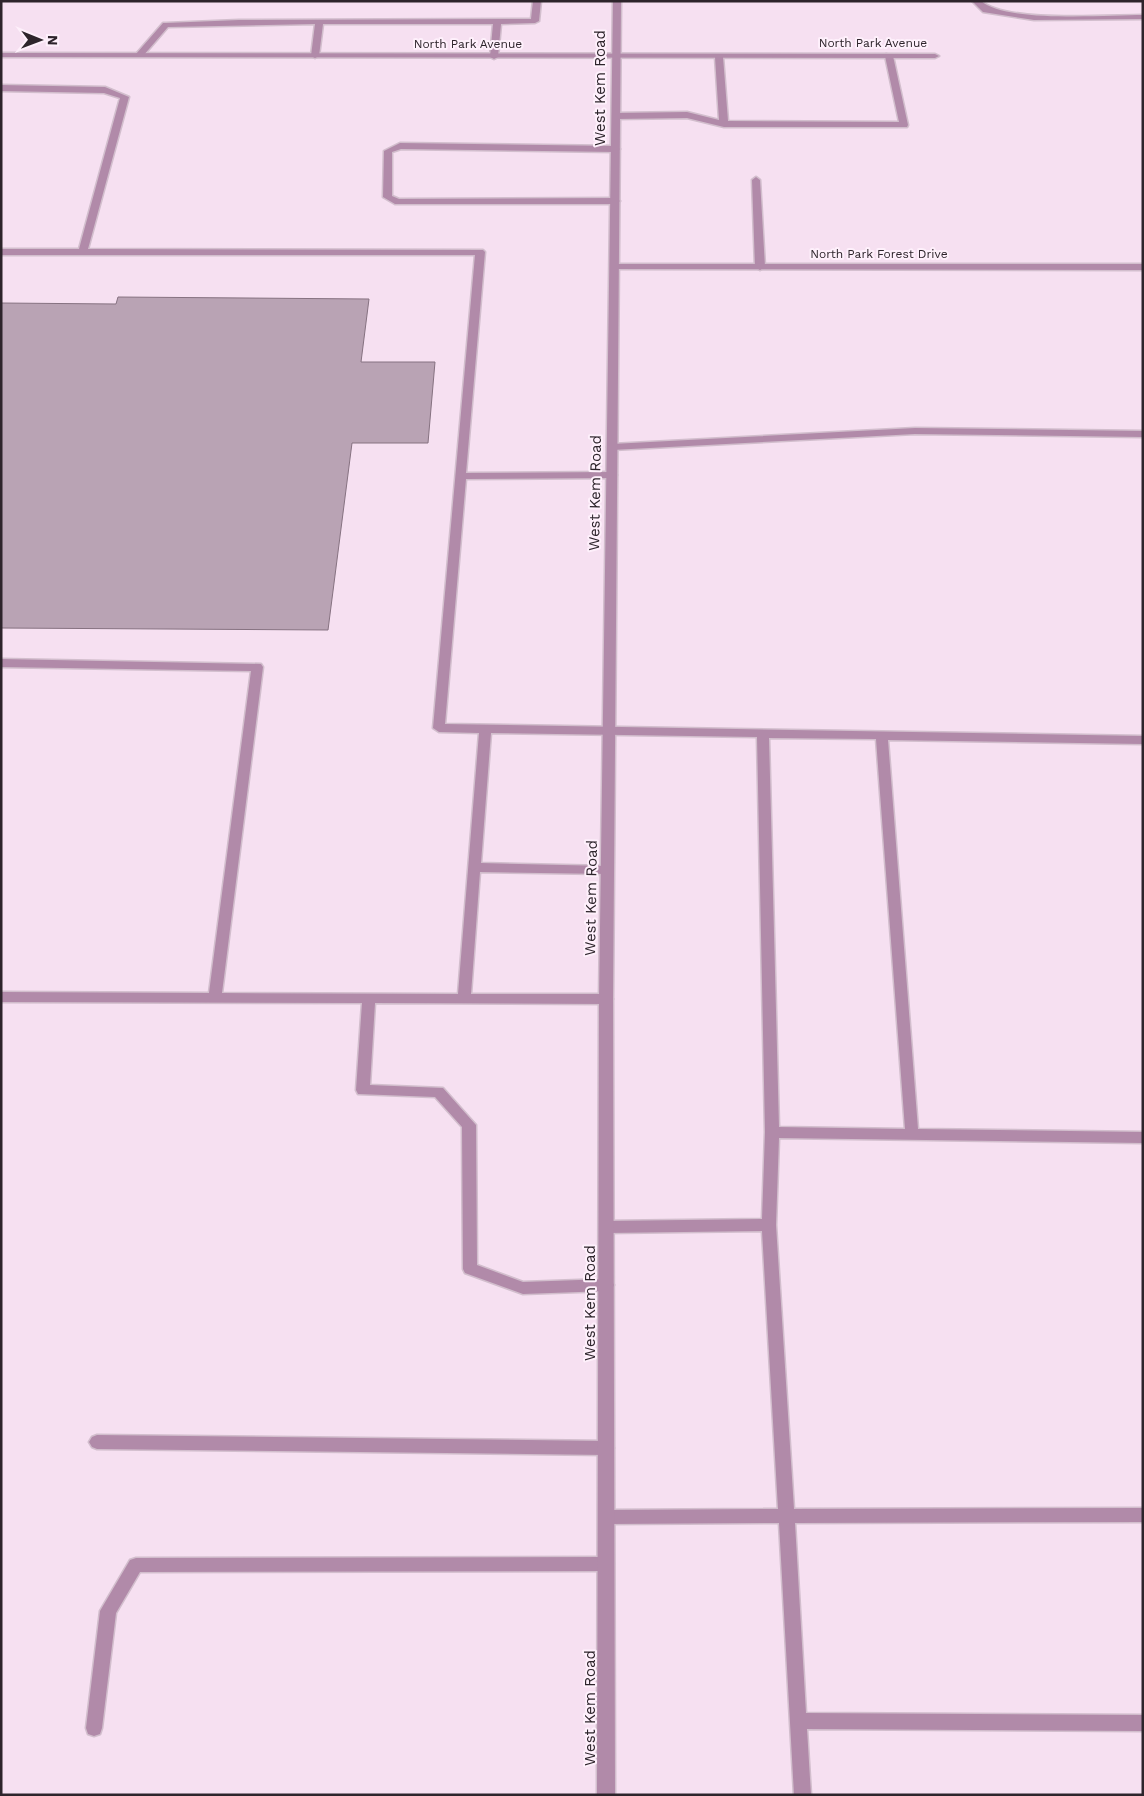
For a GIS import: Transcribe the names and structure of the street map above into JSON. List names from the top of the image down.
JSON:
{
  "streets": {
    "street": ["North Park Avenue", "West Kem Road", "North Park Forest Drive"]
  },
  "crossings": [
    ["North Park Avenue", "West Kem Road"],
    ["West Kem Road", "North Park Forest Drive"]
  ],
  "north": "right"
}
